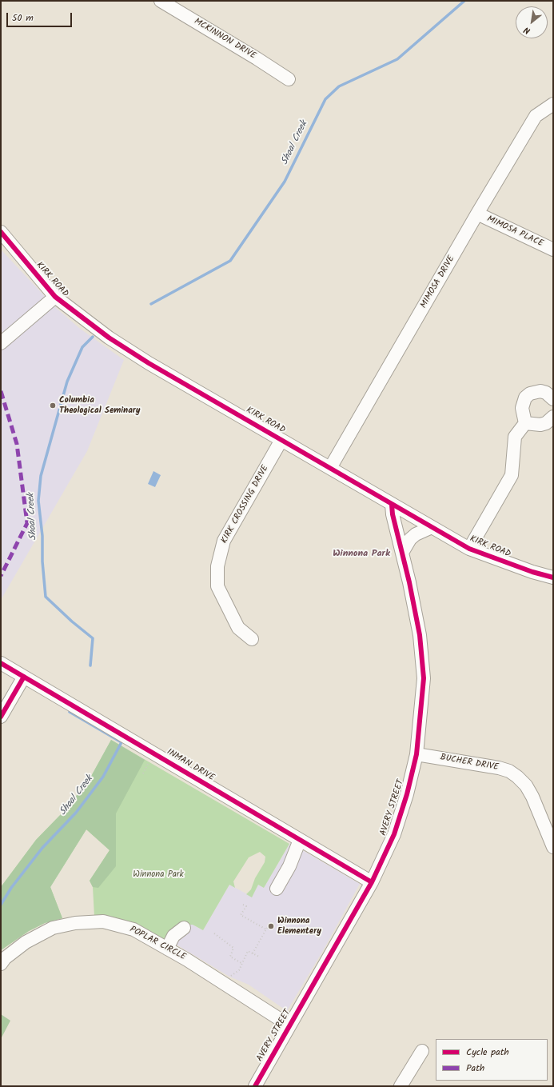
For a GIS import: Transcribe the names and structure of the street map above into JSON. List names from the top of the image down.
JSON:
{
  "streets": {
    "street": [
      "MCKINNON DRIVE",
      "MIMOSA PLACE",
      "KIRK ROAD",
      "MIMOSA DRIVE",
      "KIRK CROSSING DRIVE",
      "BUCHER DRIVE",
      "INMAN DRIVE",
      "AVERY STREET",
      "POPLAR CIRCLE"
    ]
  },
  "crossings": [
    ["MIMOSA PLACE", "MIMOSA DRIVE"],
    ["KIRK ROAD", "MIMOSA DRIVE"],
    ["KIRK ROAD", "KIRK CROSSING DRIVE"],
    ["KIRK ROAD", "AVERY STREET"],
    ["BUCHER DRIVE", "AVERY STREET"],
    ["INMAN DRIVE", "AVERY STREET"],
    ["AVERY STREET", "POPLAR CIRCLE"]
  ],
  "districts": ["Winnona Park"],
  "water": ["Shoal Creek"],
  "parks": ["Winnona Park"],
  "places": ["Columbia Theological Seminary", "Winnona Elementery"],
  "legend": ["Cycle path", "Path"],
  "scale_bar": "50 m",
  "north": "bottom left"
}
